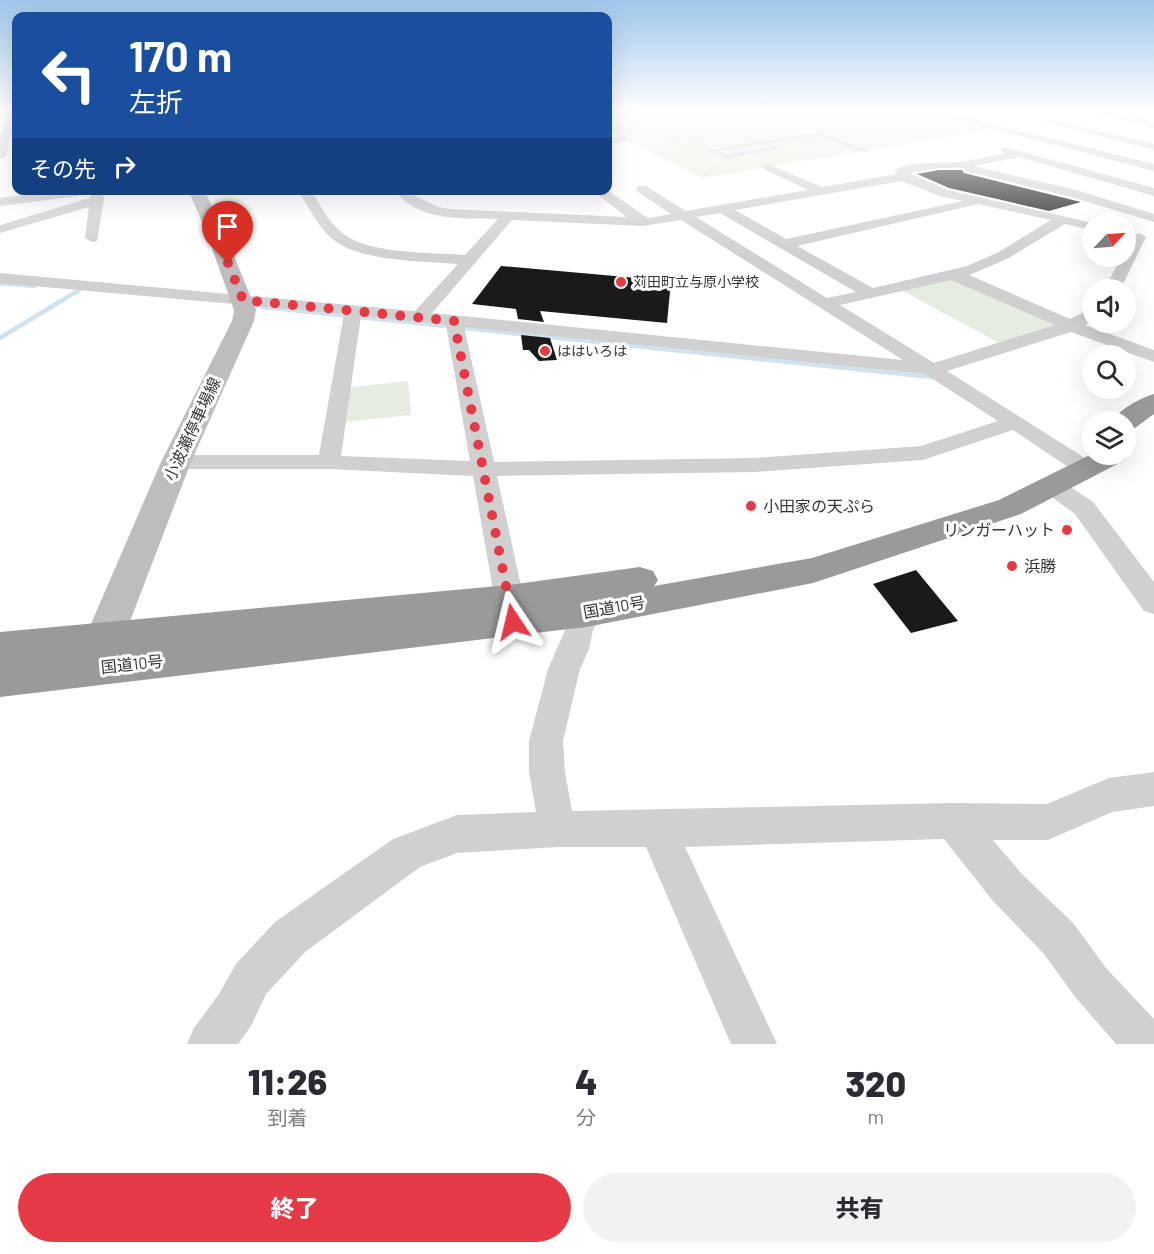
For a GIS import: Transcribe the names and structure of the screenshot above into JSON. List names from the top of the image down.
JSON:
{
  "streets": {
    "highway": ["国道10号"],
    "main road": ["小波瀬停車場線"]
  },
  "crossings": [
    ["小波瀬停車場線", "国道10号"]
  ],
  "places": [
    "苅田町立与原小学校",
    "ははいろは",
    "小田家の天ぷら",
    "リンガーハット",
    "浜勝"
  ],
  "north": "top right",
  "page": {
    "turn": ["170 m", "左折"],
    "then": "その先",
    "eta": [
      "11:26",
      "到着",
      "4",
      "分",
      "320",
      "m"
    ],
    "buttons": ["終了", "共有"]
  }
}
